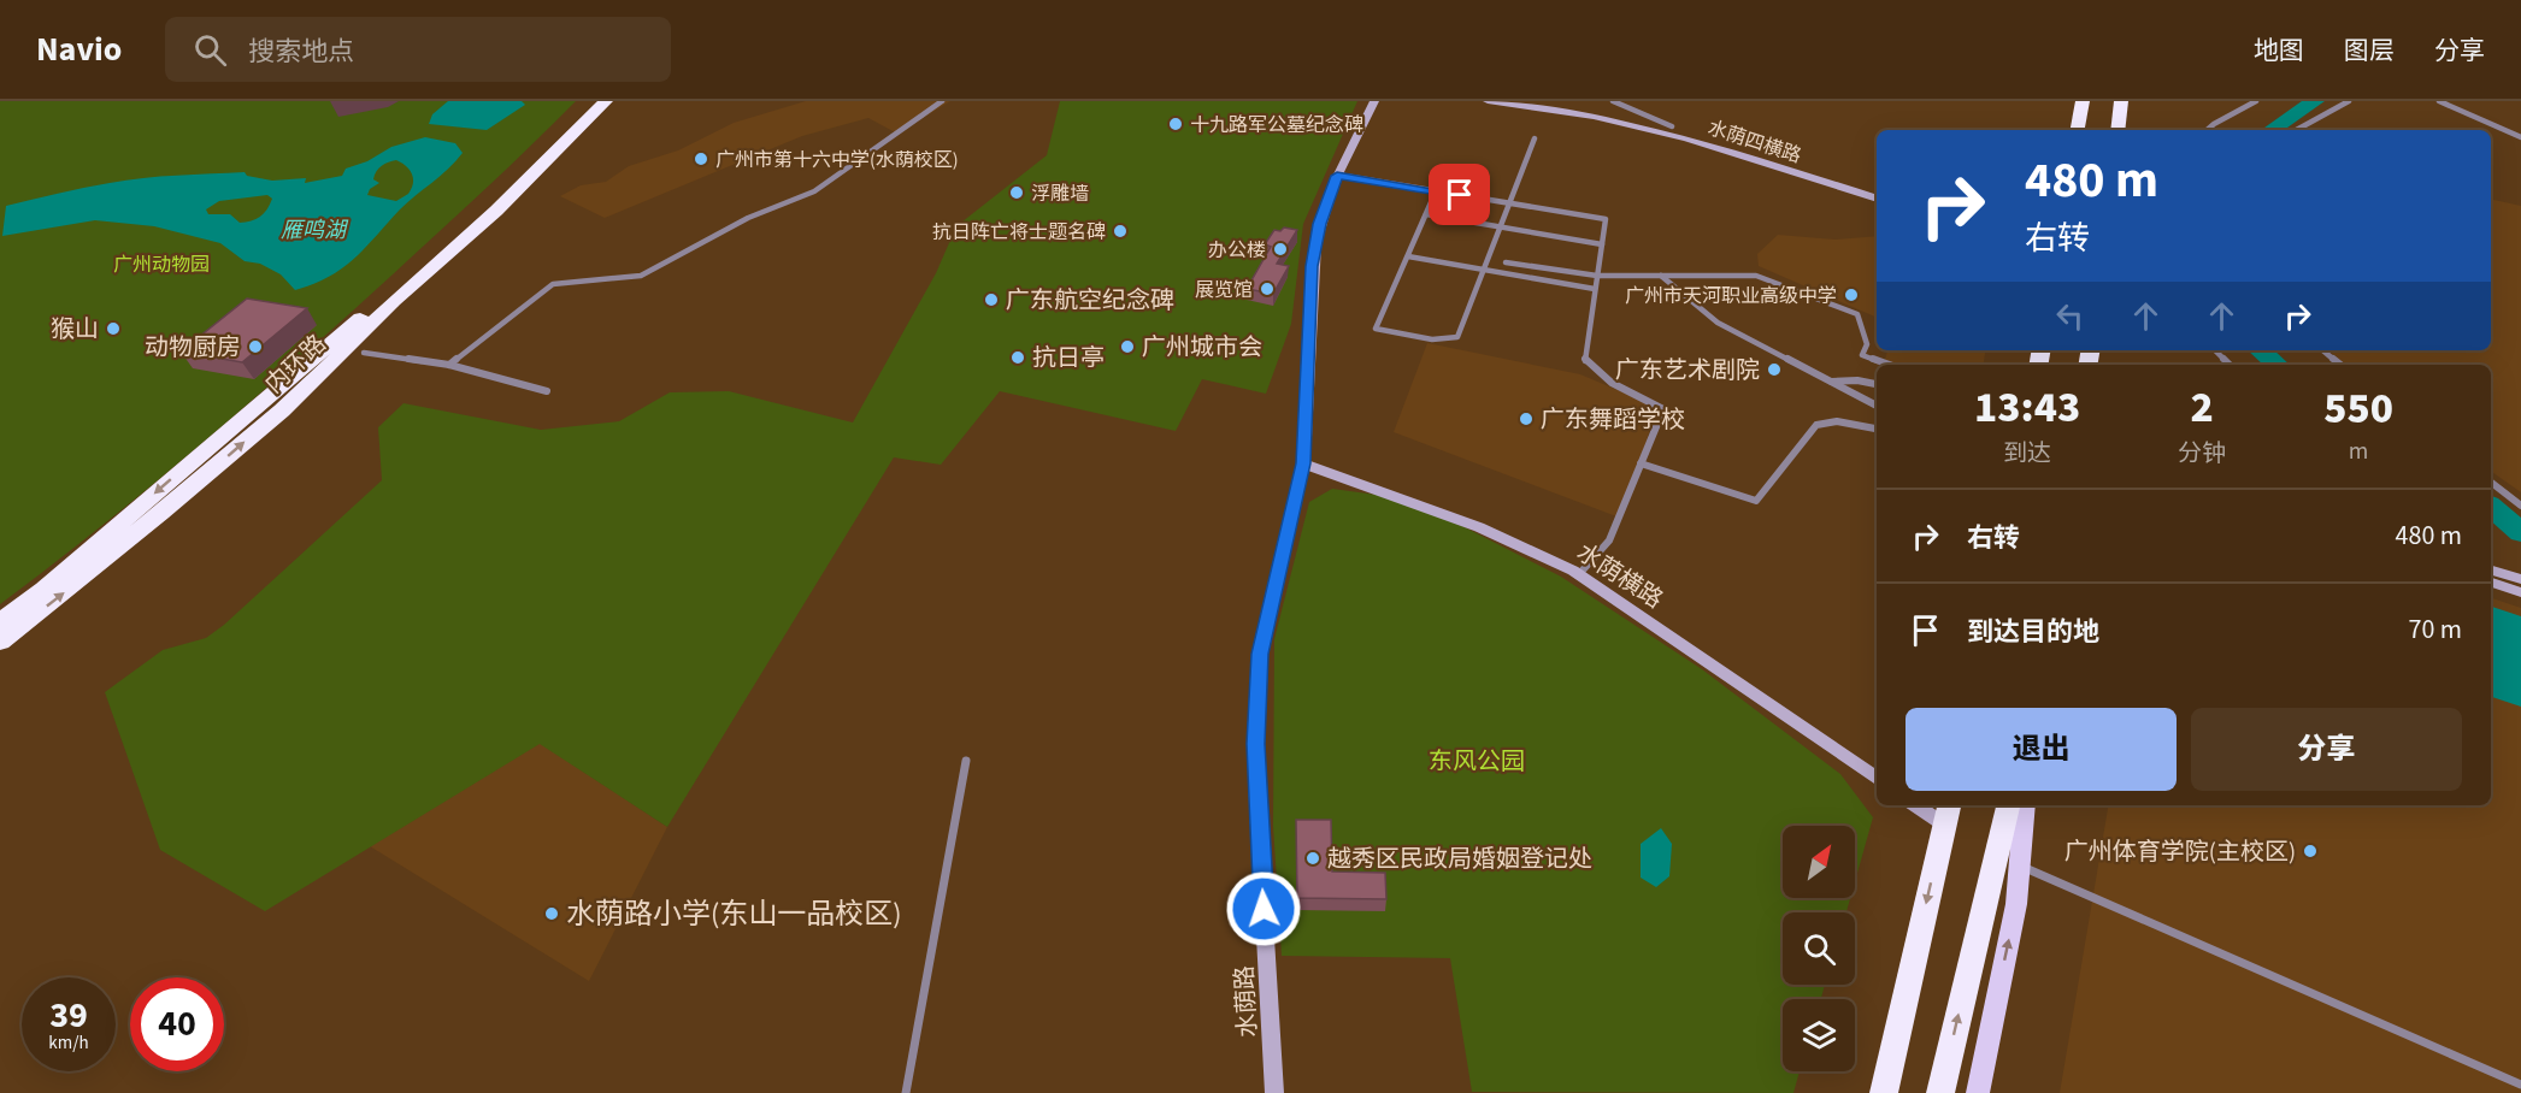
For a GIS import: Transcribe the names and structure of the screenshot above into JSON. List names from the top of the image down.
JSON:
{
  "streets": {
    "highway": ["内环路"],
    "street": ["水荫四横路", "水荫横路", "水荫路"]
  },
  "crossings": [
    ["水荫横路", "水荫路"]
  ],
  "water": ["雁鸣湖"],
  "parks": ["广州动物园", "东风公园"],
  "places": [
    "十九路军公墓纪念碑",
    "广州市第十六中学(水荫校区)",
    "浮雕墙",
    "抗日阵亡将士题名碑",
    "办公楼",
    "展览馆",
    "广州市天河职业高级中学",
    "广东航空纪念碑",
    "猴山",
    "动物厨房",
    "广州城市会",
    "抗日亭",
    "广东艺术剧院",
    "广东舞蹈学校",
    "广州体育学院(主校区)",
    "越秀区民政局婚姻登记处",
    "水荫路小学(东山一品校区)"
  ],
  "north": "top right",
  "page": {
    "header": "Navio",
    "search": "搜索地点",
    "nav": ["地图", "图层", "分享"],
    "turn": ["480 m", "右转"],
    "eta": [
      "13:43",
      "到达",
      "2",
      "分钟",
      "550",
      "m"
    ],
    "list": [
      {
        "name": "右转",
        "value": "480 m"
      },
      {
        "name": "到达目的地",
        "value": "70 m"
      }
    ],
    "buttons": ["退出", "分享"],
    "speed": "39 km/h",
    "limit": "40"
  }
}
